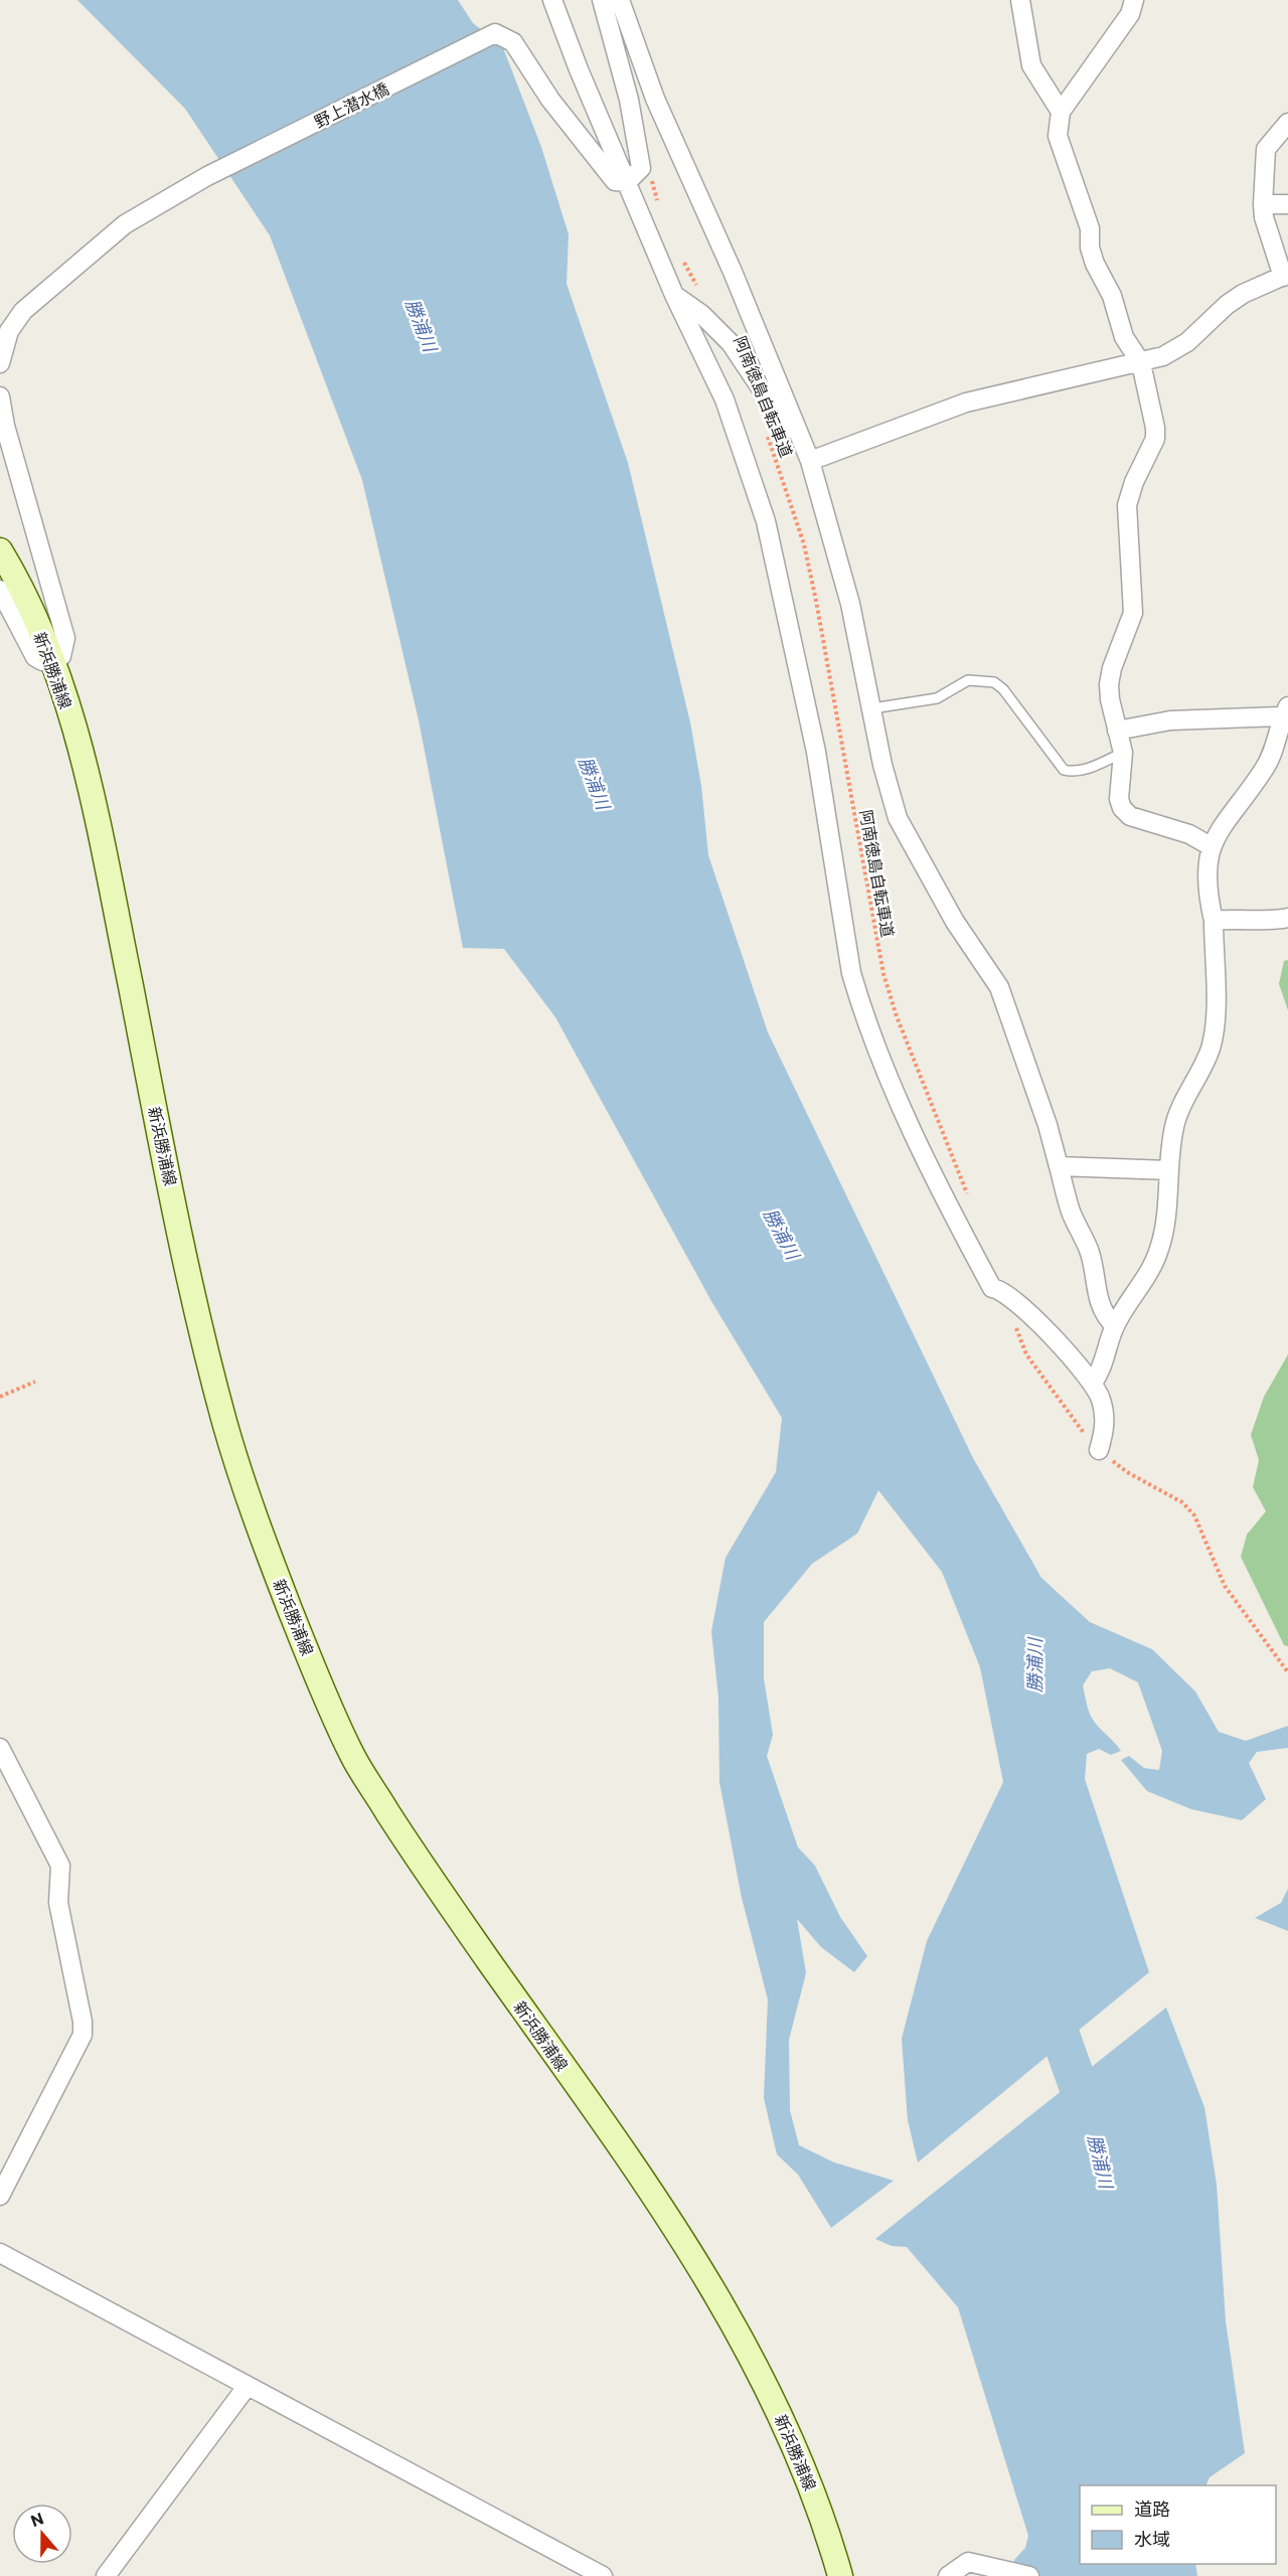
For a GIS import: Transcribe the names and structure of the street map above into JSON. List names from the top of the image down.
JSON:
{
  "streets": {
    "main road": ["新浜勝浦線"],
    "street": ["野上潜水橋"],
    "path": ["阿南徳島自転車道"]
  },
  "water": ["勝浦川"],
  "legend": ["道路", "水域"],
  "north": "top"
}
